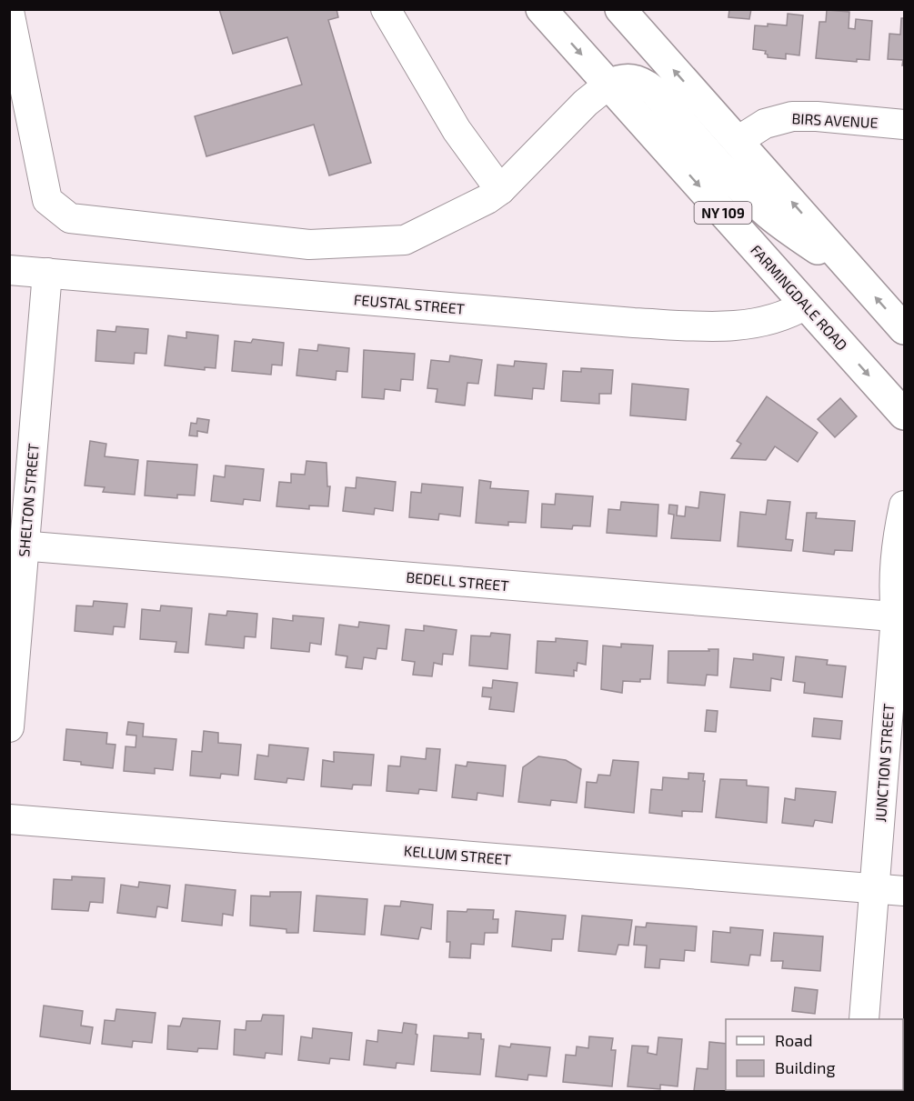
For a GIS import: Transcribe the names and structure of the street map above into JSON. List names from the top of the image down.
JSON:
{
  "streets": {
    "main road": ["NY 109", "FARMINGDALE ROAD"],
    "street": [
      "BIRS AVENUE",
      "FEUSTAL STREET",
      "SHELTON STREET",
      "BEDELL STREET",
      "JUNCTION STREET",
      "KELLUM STREET"
    ]
  },
  "crossings": [
    ["FARMINGDALE ROAD", "FEUSTAL STREET"],
    ["FEUSTAL STREET", "SHELTON STREET"],
    ["SHELTON STREET", "BEDELL STREET"],
    ["BEDELL STREET", "JUNCTION STREET"],
    ["JUNCTION STREET", "KELLUM STREET"]
  ],
  "legend": ["Road", "Building"]
}
